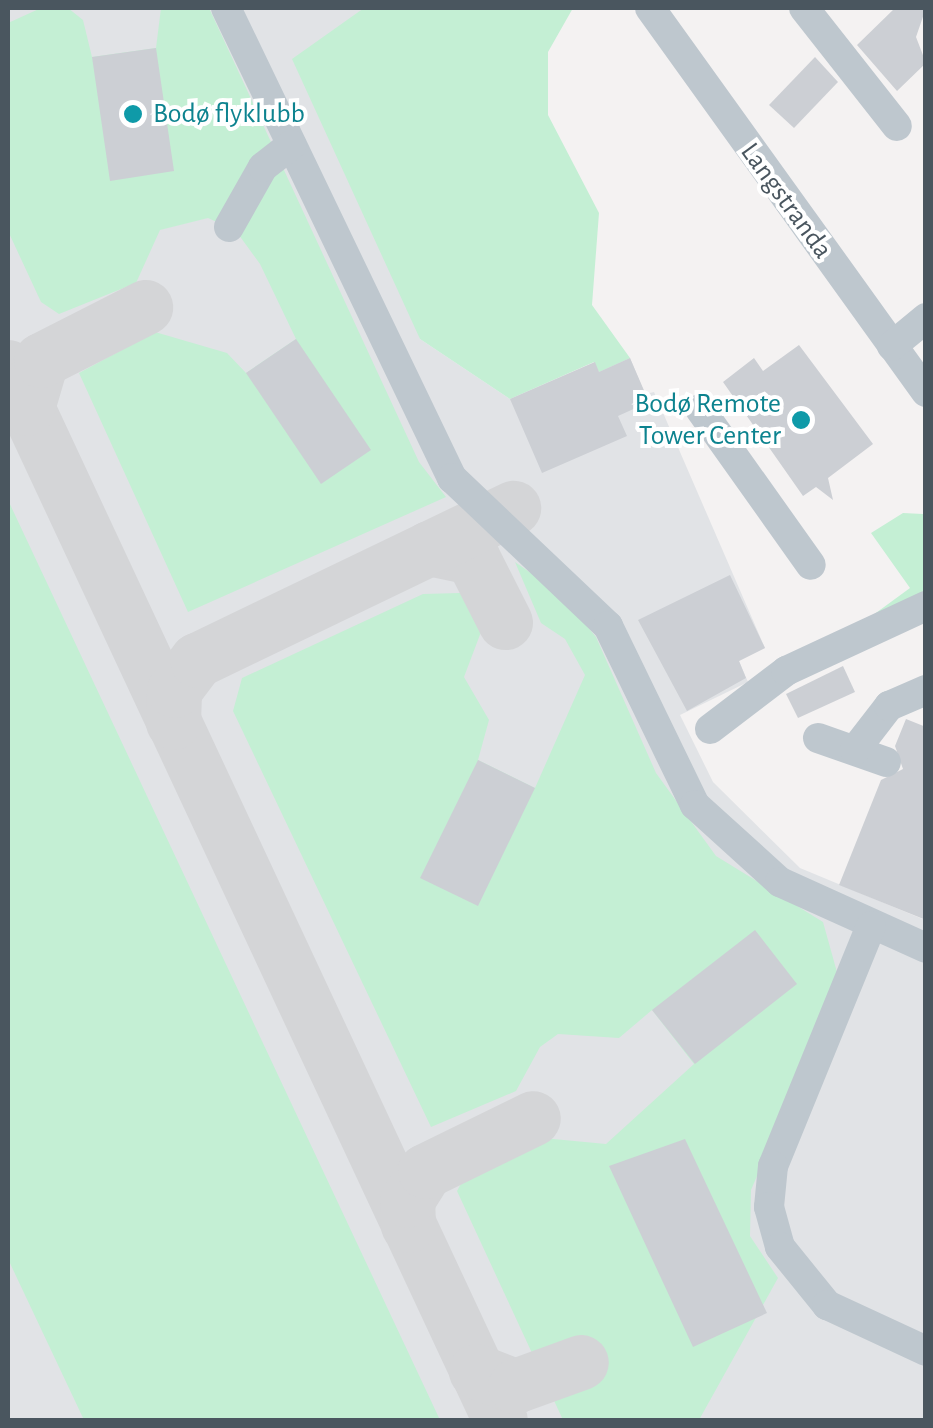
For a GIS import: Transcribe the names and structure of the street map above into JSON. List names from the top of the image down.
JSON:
{
  "streets": {
    "street": ["Langstranda"]
  },
  "places": ["Bodø flyklubb", "Bodø Remote Tower Center"]
}
